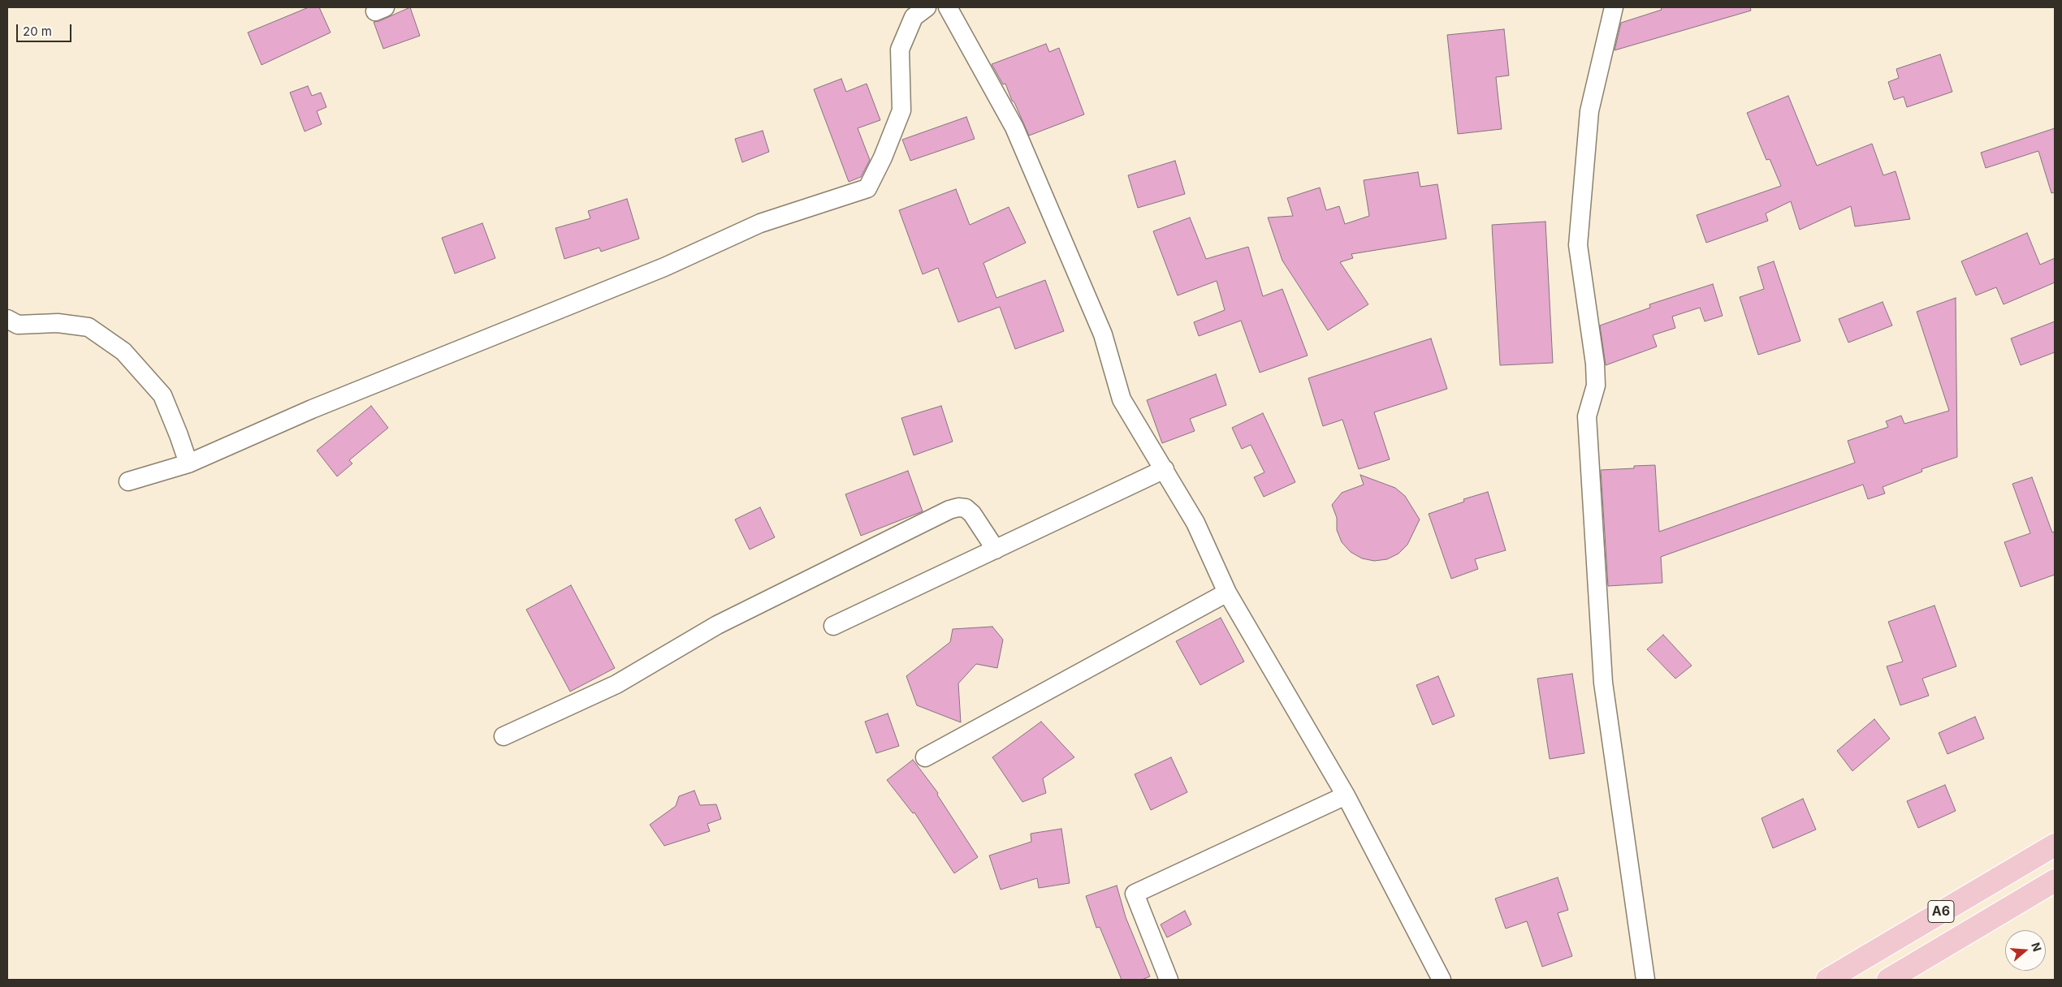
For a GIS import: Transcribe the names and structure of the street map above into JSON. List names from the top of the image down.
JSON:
{
  "streets": {
    "highway": ["A6"]
  },
  "scale_bar": "20 m",
  "north": "right"
}
